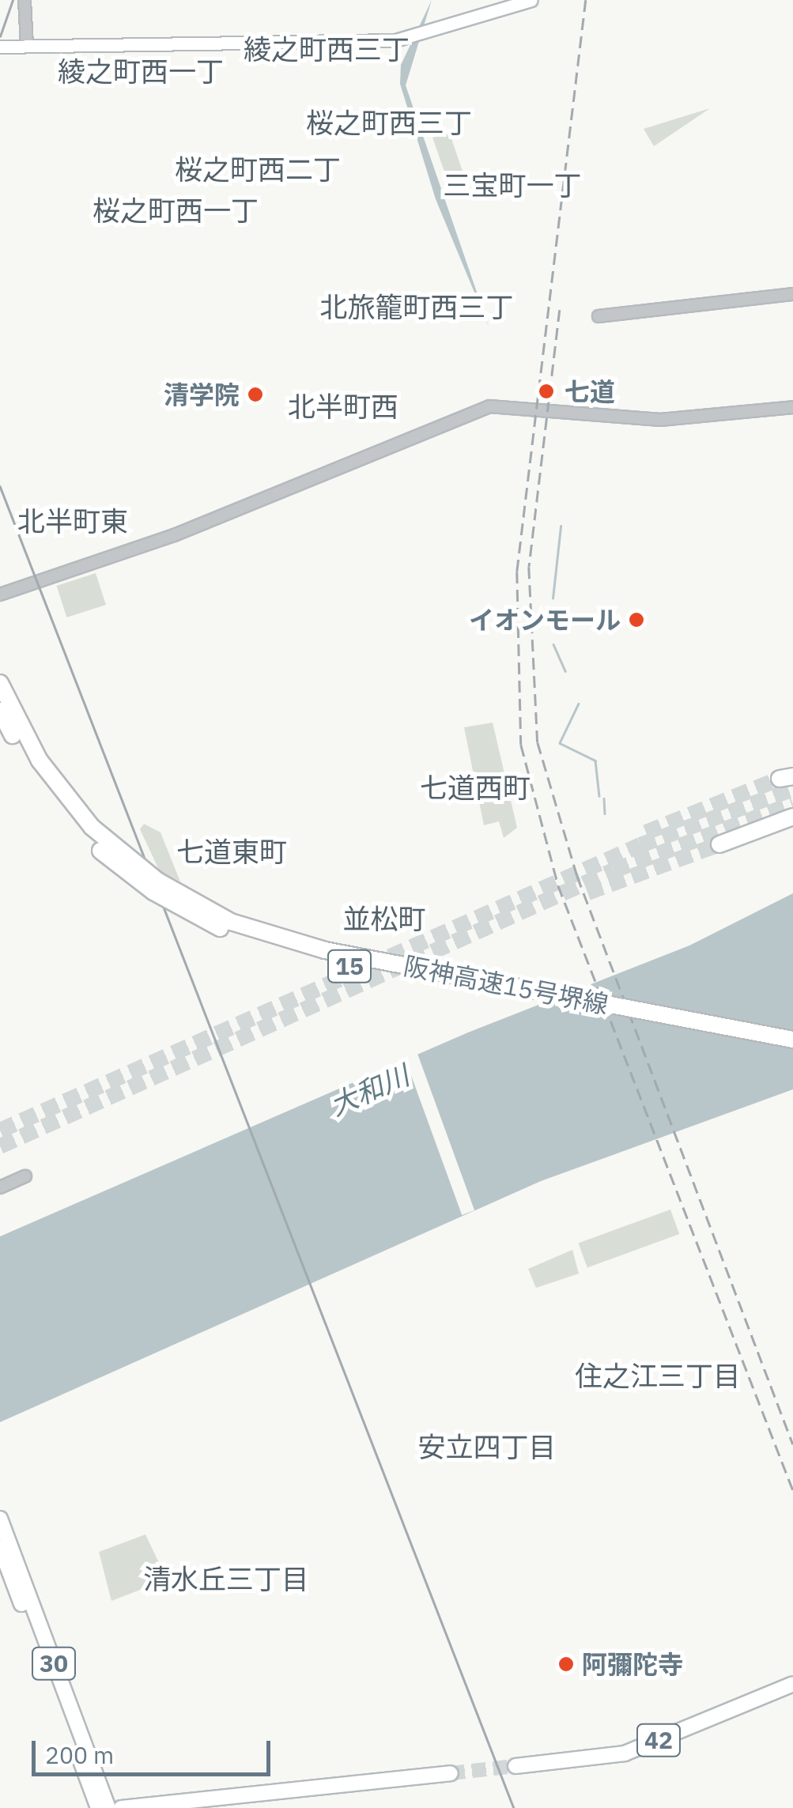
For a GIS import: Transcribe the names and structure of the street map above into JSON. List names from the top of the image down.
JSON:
{
  "streets": {
    "highway": ["15", "阪神高速15号堺線"],
    "main road": ["30", "42"]
  },
  "districts": [
    "綾之町西三丁",
    "綾之町西一丁",
    "桜之町西三丁",
    "桜之町西二丁",
    "三宝町一丁",
    "桜之町西一丁",
    "北旅籠町西三丁",
    "北半町西",
    "北半町東",
    "七道西町",
    "七道東町",
    "並松町",
    "住之江三丁目",
    "安立四丁目",
    "清水丘三丁目"
  ],
  "water": ["大和川"],
  "places": [
    "七道",
    "清学院",
    "イオンモール",
    "阿彌陀寺"
  ],
  "scale_bar": "200 m"
}
